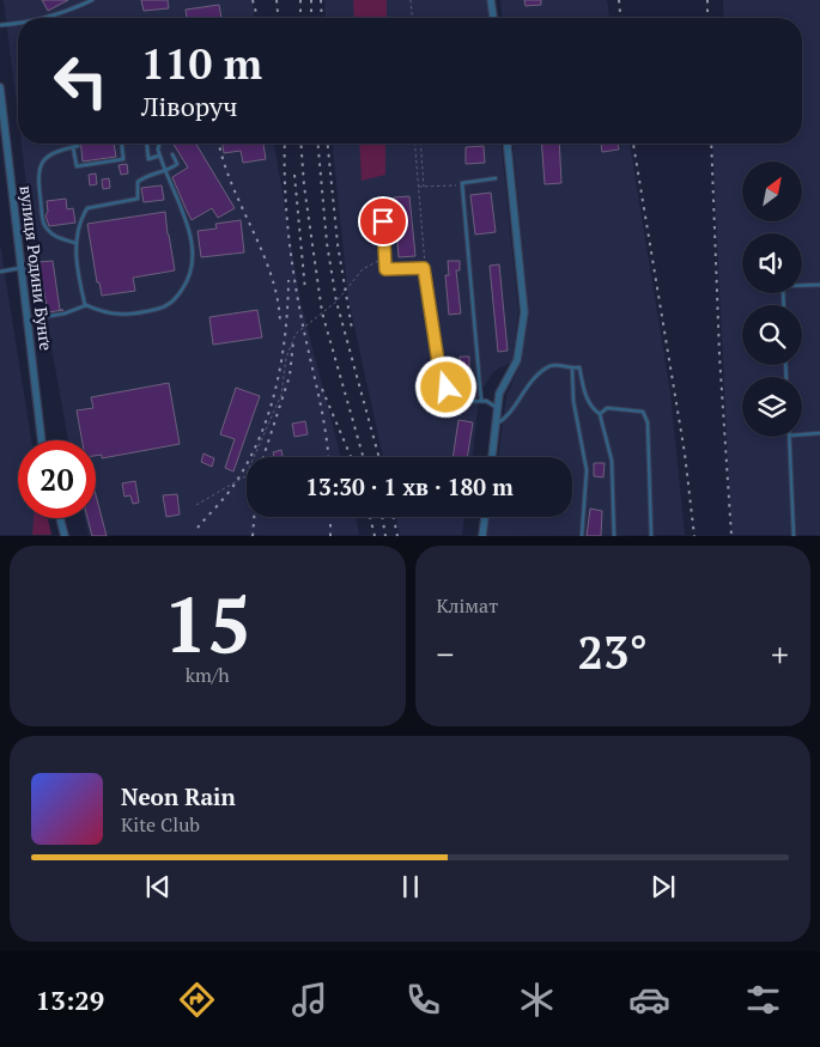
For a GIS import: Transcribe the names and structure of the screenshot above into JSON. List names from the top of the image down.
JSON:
{
  "streets": {
    "street": ["вулиця Родини Бунґе"]
  },
  "north": "top right",
  "page": {
    "turn": ["110 m", "Ліворуч"],
    "limit": "20",
    "trip": "13:30 · 1 хв · 180 m",
    "tile": [
      ["15", "km/h"],
      "Клімат"
    ],
    "heat": ["−", "23°", "+"],
    "song": ["Neon Rain", "Kite Club"],
    "tabs": "13:29"
  }
}
